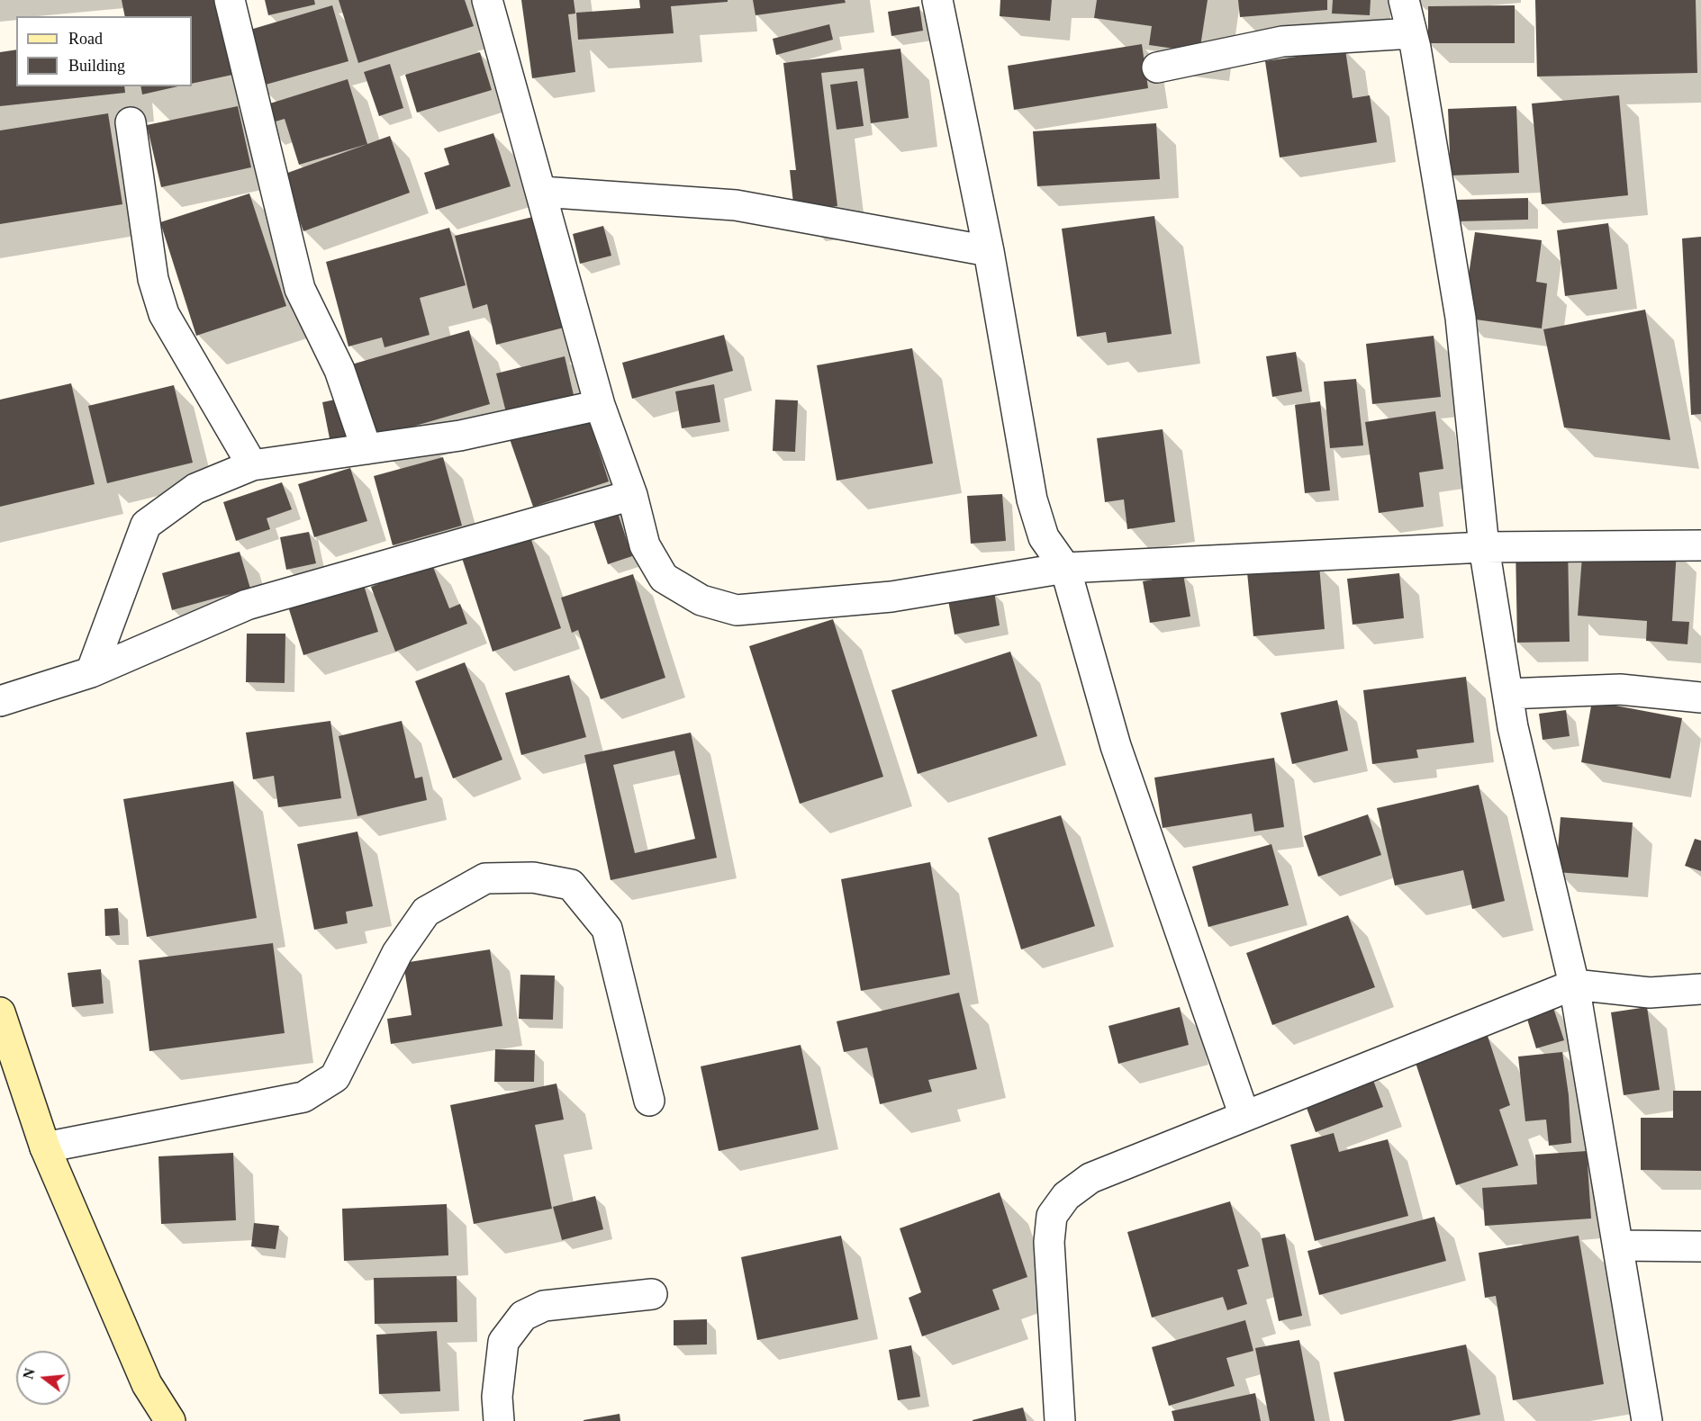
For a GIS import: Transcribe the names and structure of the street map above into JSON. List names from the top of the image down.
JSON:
{
  "legend": ["Road", "Building"],
  "north": "left"
}
